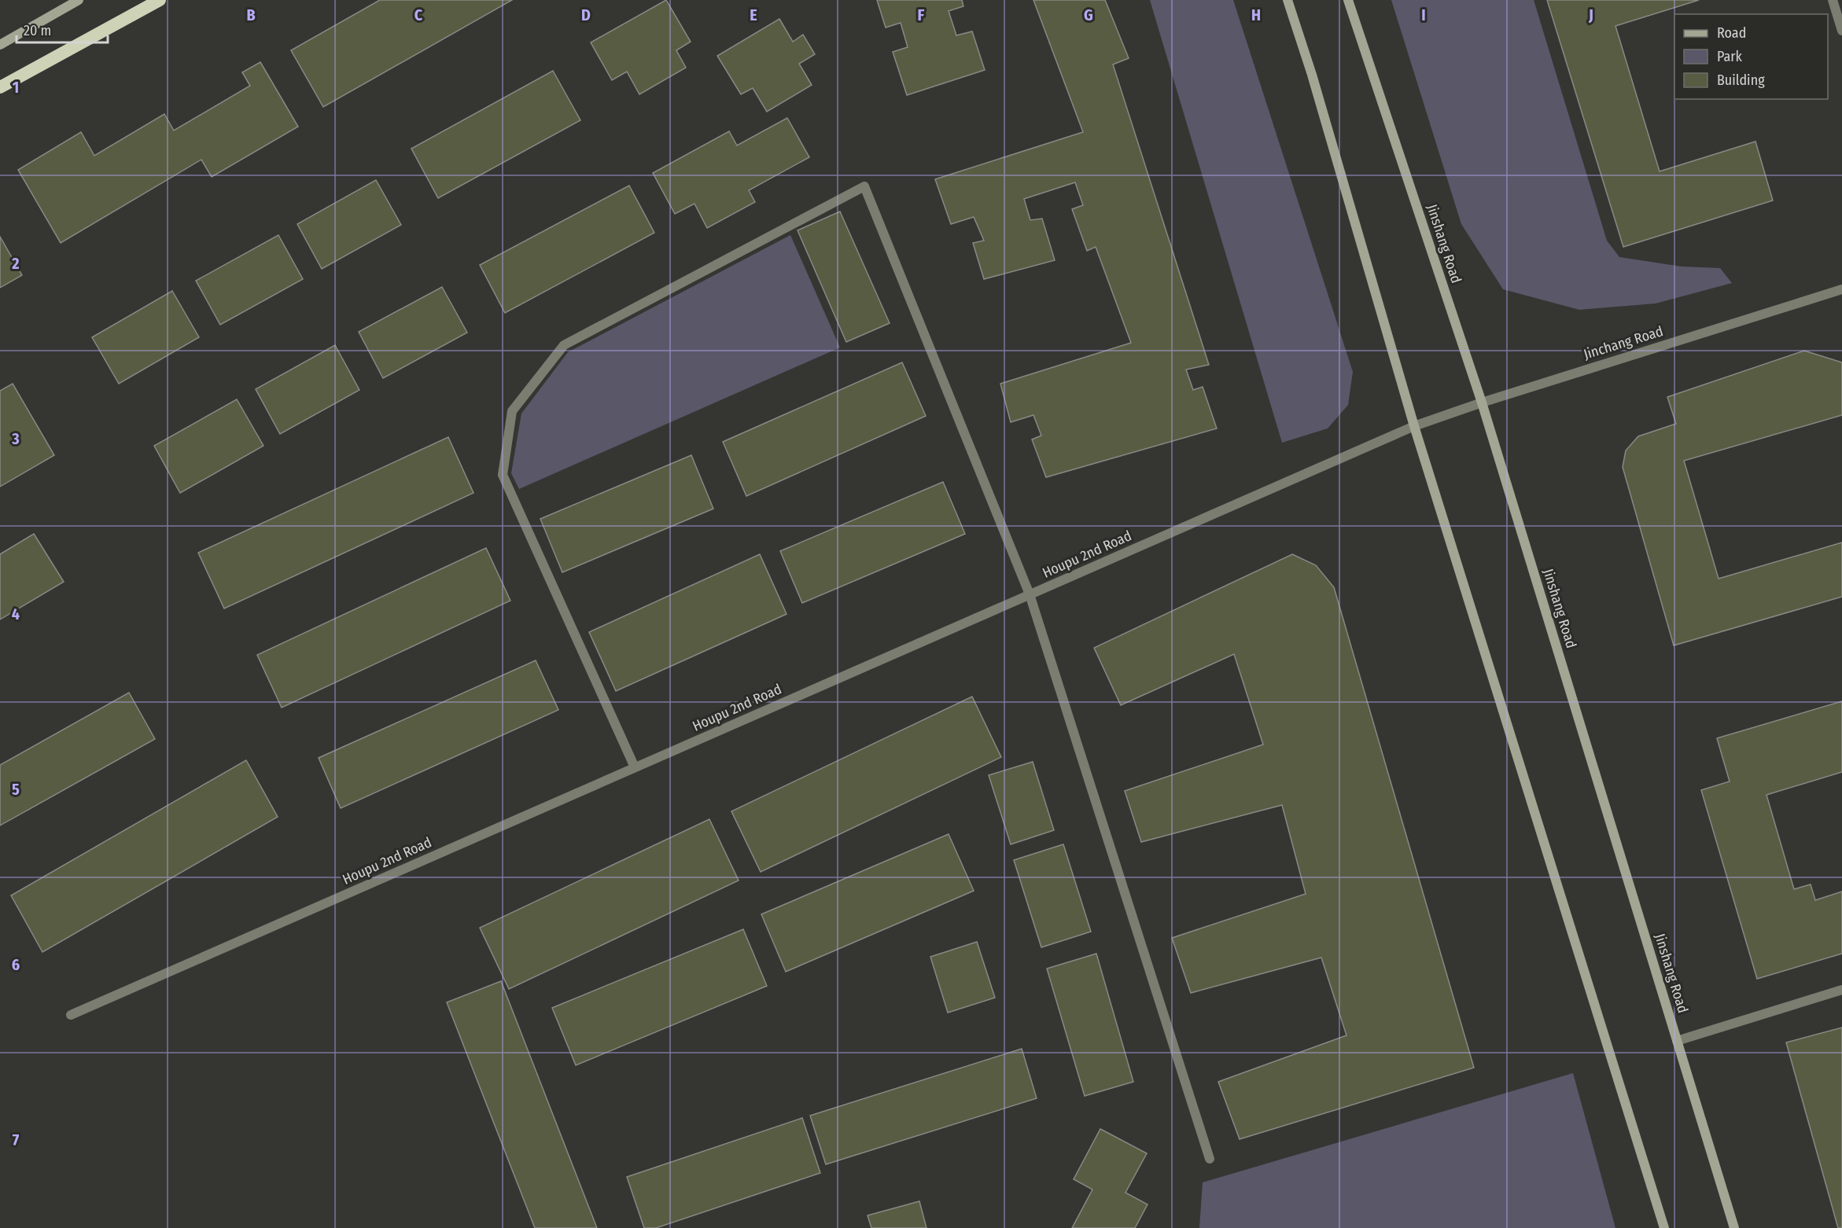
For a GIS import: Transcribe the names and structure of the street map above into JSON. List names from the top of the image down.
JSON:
{
  "streets": {
    "main road": ["Jinshang Road"],
    "street": ["Jinchang Road", "Houpu 2nd Road"]
  },
  "crossings": [
    ["Jinshang Road", "Jinchang Road"],
    ["Jinchang Road", "Houpu 2nd Road"]
  ],
  "legend": ["Road", "Park", "Building"],
  "scale_bar": "20 m",
  "grid": {
    "columns": [
      "B",
      "C",
      "D",
      "E",
      "F",
      "G",
      "H",
      "I",
      "J"
    ],
    "rows": [
      "1",
      "2",
      "3",
      "4",
      "5",
      "6",
      "7"
    ]
  }
}
